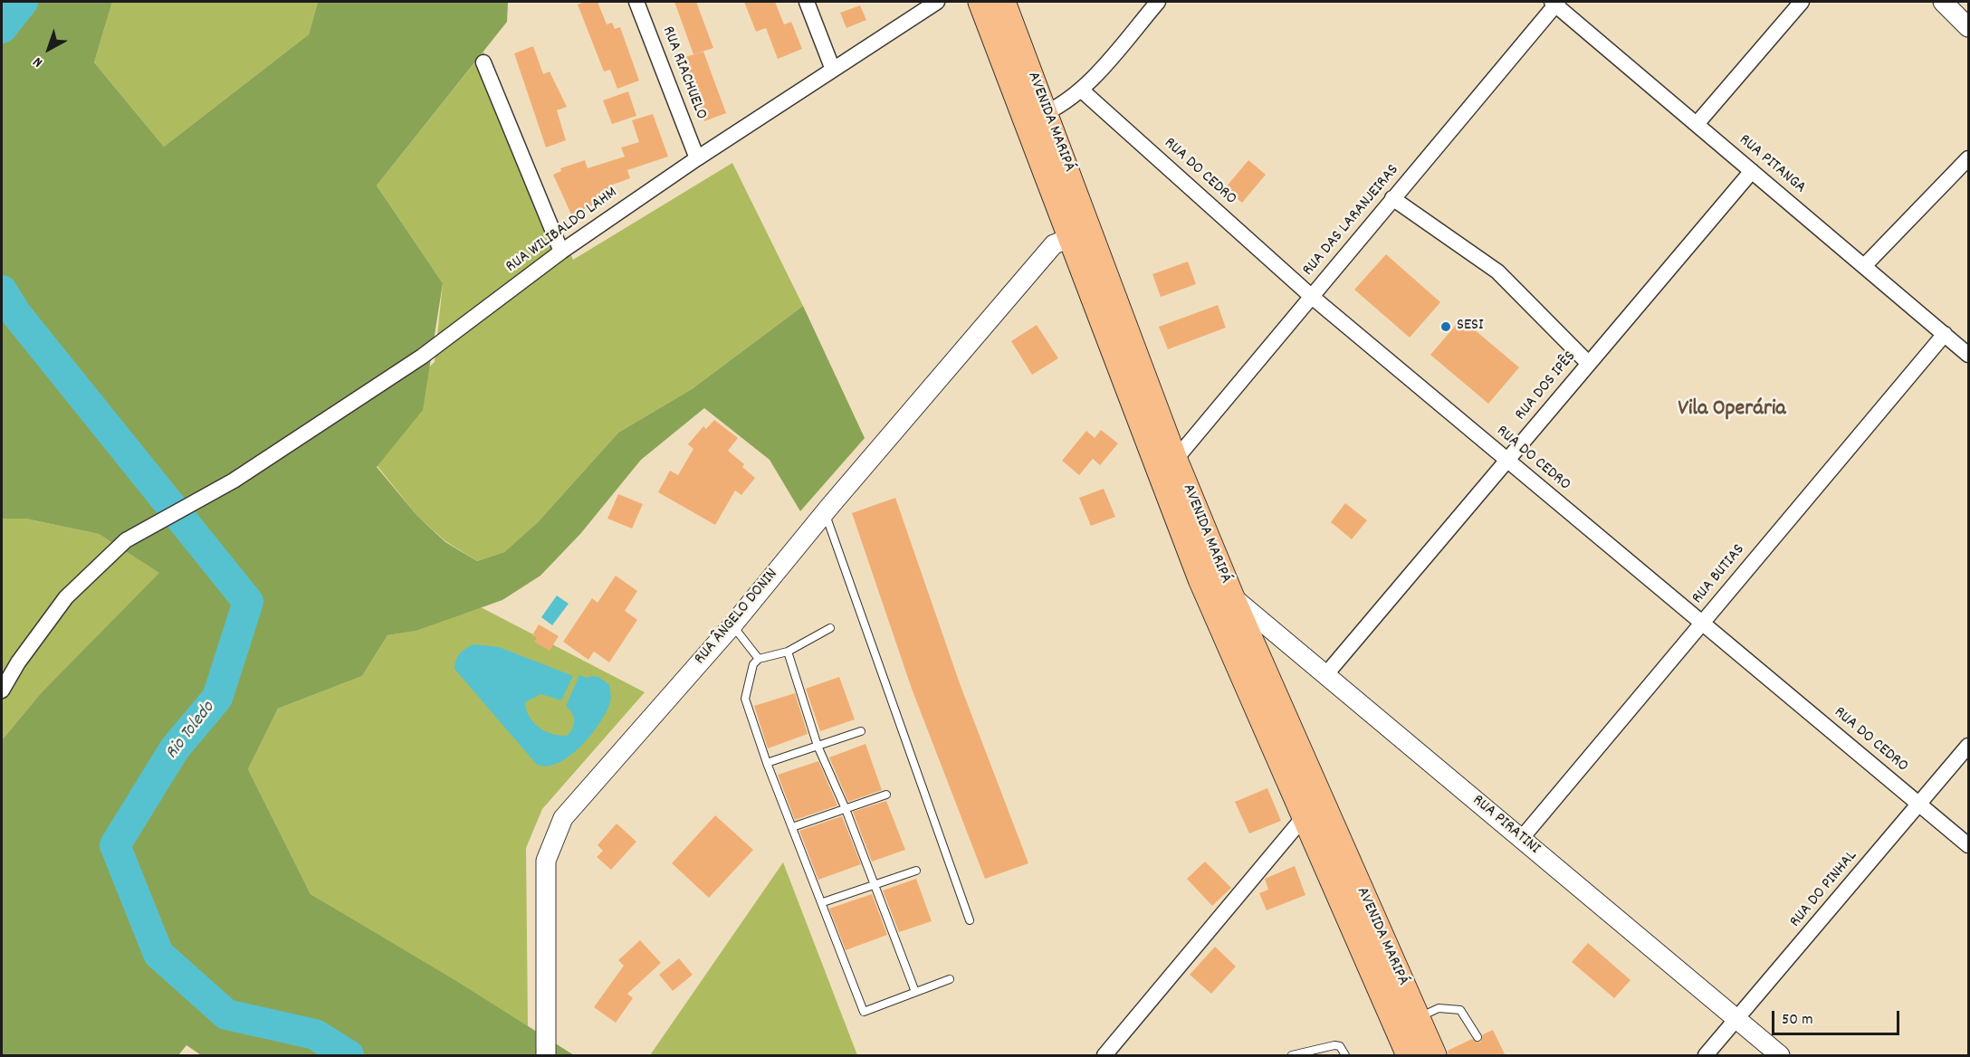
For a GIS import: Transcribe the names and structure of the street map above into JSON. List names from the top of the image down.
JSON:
{
  "streets": {
    "main road": ["AVENIDA MARIPÁ"],
    "street": [
      "RUA RIACHUELO",
      "RUA PITANGA",
      "RUA DO CEDRO",
      "RUA DAS LARANJEIRAS",
      "RUA WILIBALDO LAHM",
      "RUA DOS IPÊS",
      "RUA BUTIAS",
      "RUA ÂNGELO DONIN",
      "RUA PIRATINI",
      "RUA DO PINHAL"
    ]
  },
  "crossings": [
    ["RUA RIACHUELO", "RUA WILIBALDO LAHM"],
    ["AVENIDA MARIPÁ", "RUA DAS LARANJEIRAS"],
    ["AVENIDA MARIPÁ", "RUA ÂNGELO DONIN"],
    ["AVENIDA MARIPÁ", "RUA PIRATINI"],
    ["RUA PITANGA", "RUA DAS LARANJEIRAS"],
    ["RUA PITANGA", "RUA DOS IPÊS"],
    ["RUA PITANGA", "RUA BUTIAS"],
    ["RUA DO CEDRO", "RUA DAS LARANJEIRAS"],
    ["RUA DO CEDRO", "RUA DOS IPÊS"],
    ["RUA DO CEDRO", "RUA BUTIAS"],
    ["RUA DO CEDRO", "RUA DO PINHAL"],
    ["RUA DOS IPÊS", "RUA PIRATINI"],
    ["RUA BUTIAS", "RUA PIRATINI"],
    ["RUA PIRATINI", "RUA DO PINHAL"]
  ],
  "districts": ["Vila Operária"],
  "water": ["Rio Toledo"],
  "places": ["SESI"],
  "scale_bar": "50 m",
  "north": "bottom left"
}
